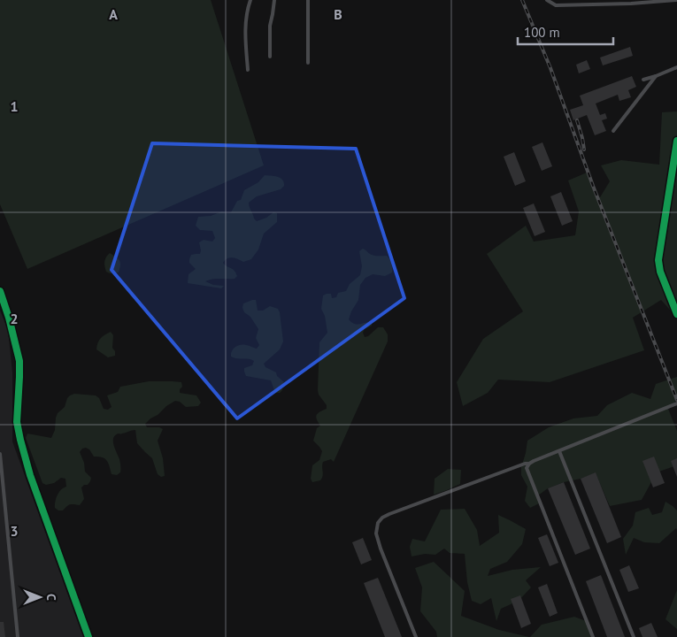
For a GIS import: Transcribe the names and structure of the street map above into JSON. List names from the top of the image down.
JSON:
{
  "scale_bar": "100 m",
  "north": "right",
  "grid": {
    "columns": ["A", "B"],
    "rows": ["1", "2", "3"]
  }
}
